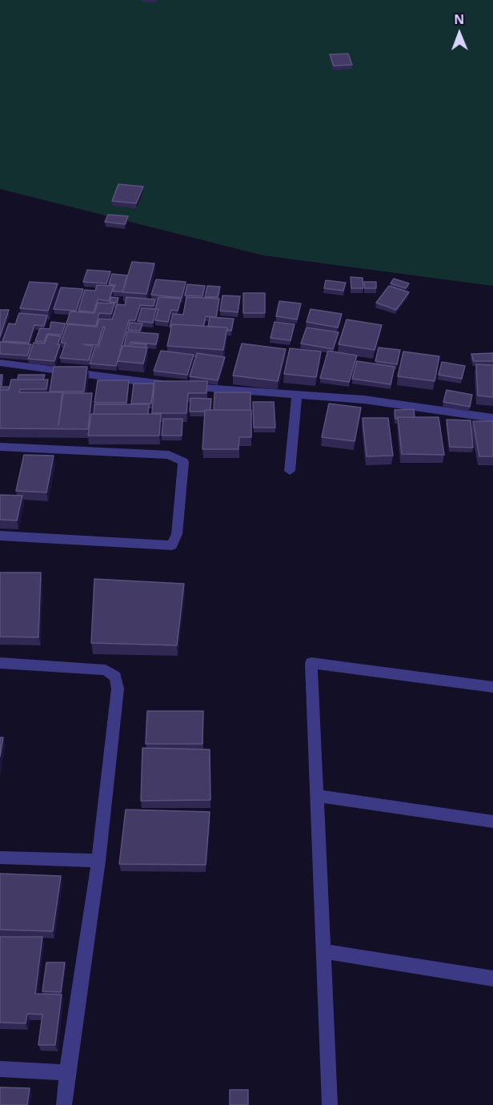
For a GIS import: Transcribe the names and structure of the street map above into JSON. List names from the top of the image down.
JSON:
{
  "north": "top"
}
